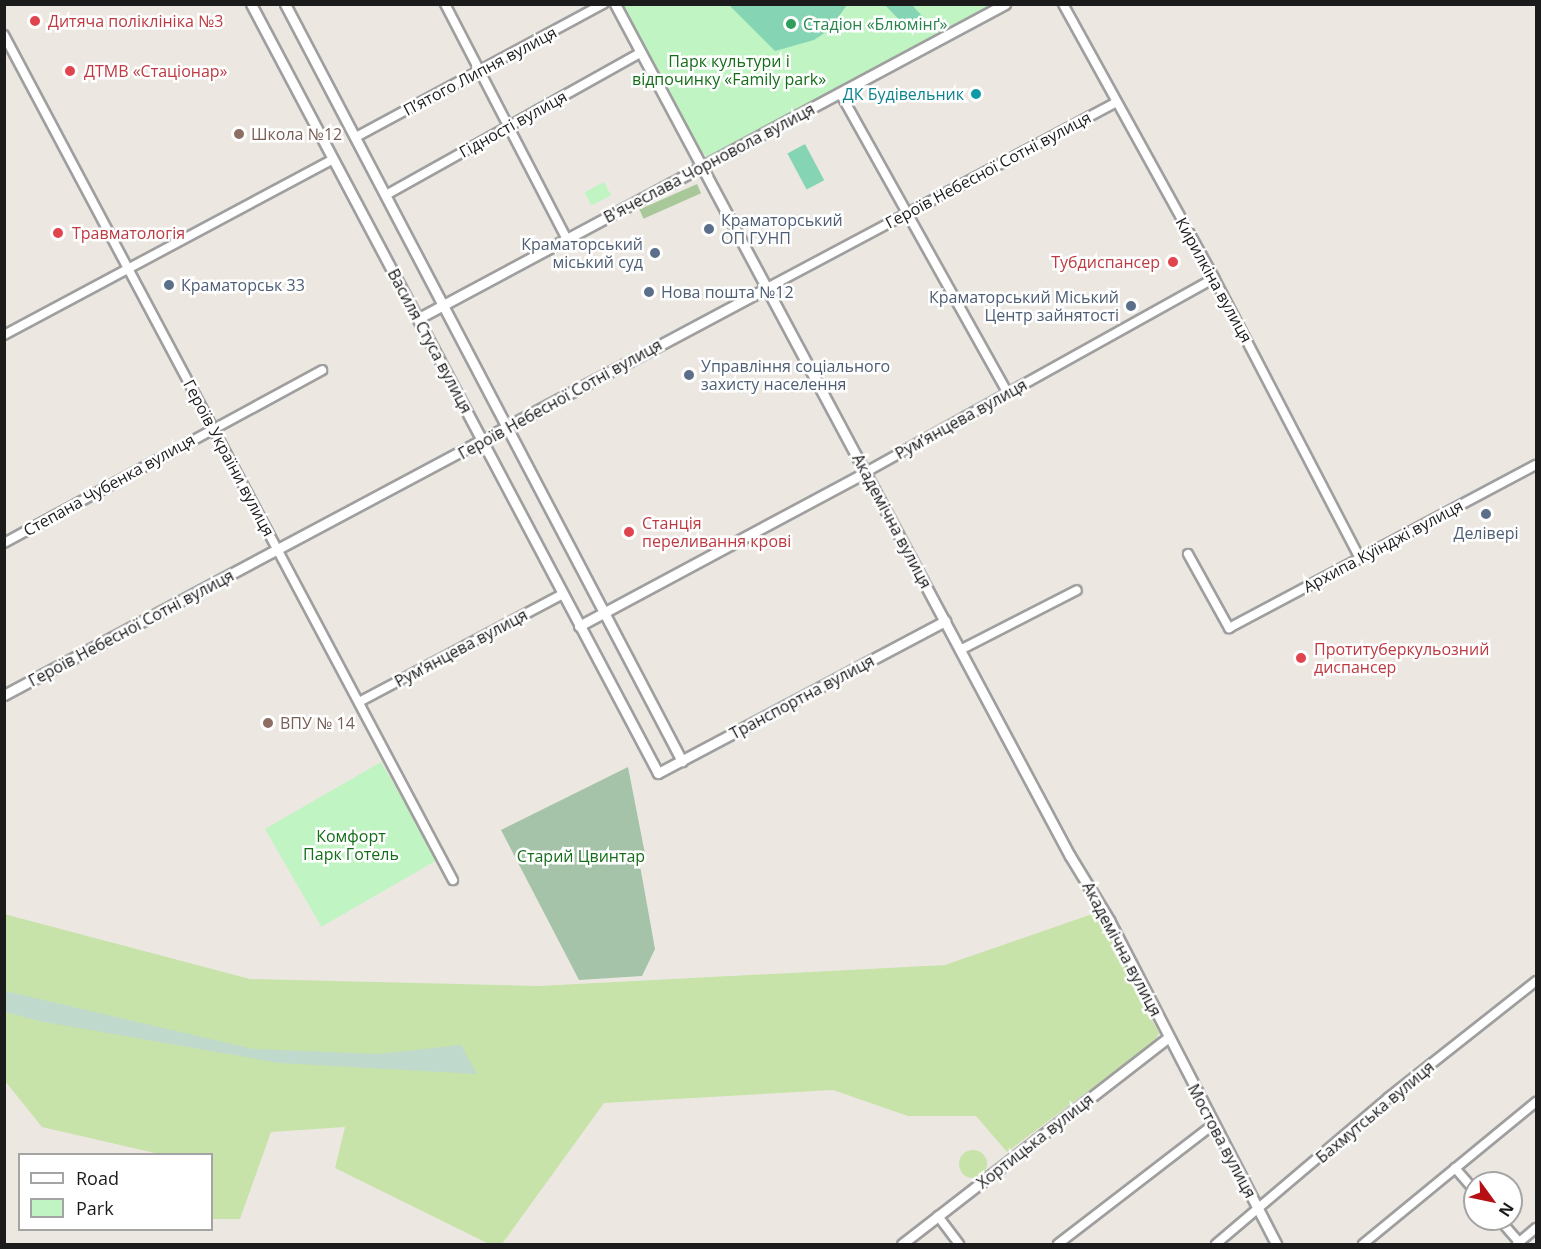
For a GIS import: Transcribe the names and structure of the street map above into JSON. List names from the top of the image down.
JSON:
{
  "streets": {
    "street": [
      "П’ятого Липня вулиця",
      "Гідності вулиця",
      "В'ячеслава Чорновола вулиця",
      "Героїв Небесної Сотні вулиця",
      "Кирилкіна вулиця",
      "Василя Стуса вулиця",
      "Рум’янцева вулиця",
      "Героїв України вулиця",
      "Степана Чубенка вулиця",
      "Академічна вулиця",
      "Архипа Куїнджі вулиця",
      "Транспортна вулиця",
      "Бахмутська вулиця",
      "Хортицька вулиця",
      "Мостова вулиця"
    ]
  },
  "crossings": [
    ["П’ятого Липня вулиця", "Василя Стуса вулиця"],
    ["Гідності вулиця", "Василя Стуса вулиця"],
    ["Гідності вулиця", "Академічна вулиця"],
    ["В'ячеслава Чорновола вулиця", "Василя Стуса вулиця"],
    ["В'ячеслава Чорновола вулиця", "Академічна вулиця"],
    ["Героїв Небесної Сотні вулиця", "Кирилкіна вулиця"],
    ["Героїв Небесної Сотні вулиця", "Василя Стуса вулиця"],
    ["Героїв Небесної Сотні вулиця", "Героїв України вулиця"],
    ["Героїв Небесної Сотні вулиця", "Академічна вулиця"],
    ["Кирилкіна вулиця", "Рум’янцева вулиця"],
    ["Кирилкіна вулиця", "Архипа Куїнджі вулиця"],
    ["Василя Стуса вулиця", "Рум’янцева вулиця"],
    ["Василя Стуса вулиця", "Транспортна вулиця"],
    ["Рум’янцева вулиця", "Героїв України вулиця"],
    ["Рум’янцева вулиця", "Академічна вулиця"],
    ["Героїв України вулиця", "Степана Чубенка вулиця"],
    ["Академічна вулиця", "Транспортна вулиця"],
    ["Академічна вулиця", "Хортицька вулиця"],
    ["Академічна вулиця", "Мостова вулиця"],
    ["Бахмутська вулиця", "Мостова вулиця"],
    ["Хортицька вулиця", "Мостова вулиця"]
  ],
  "parks": ["Парк культури і відпочинку «Family park»", "Комфорт Парк Готель", "Старий Цвинтар"],
  "places": [
    "Дитяча поліклініка №3",
    "Стадіон «Блюмінґ»",
    "ДТМВ «Стаціонар»",
    "ДК Будівельник",
    "Школа №12",
    "Краматорський ОП ГУНП",
    "Травматологія",
    "Краматорський міський суд",
    "Тубдиспансер",
    "Краматорськ 33",
    "Нова пошта №12",
    "Краматорський Міський Центр зайнятості",
    "Управління соціального захисту населення",
    "Делівері",
    "Станція переливання крові",
    "Протитуберкульозний диспансер",
    "ВПУ № 14"
  ],
  "legend": ["Road", "Park"],
  "north": "bottom right"
}
